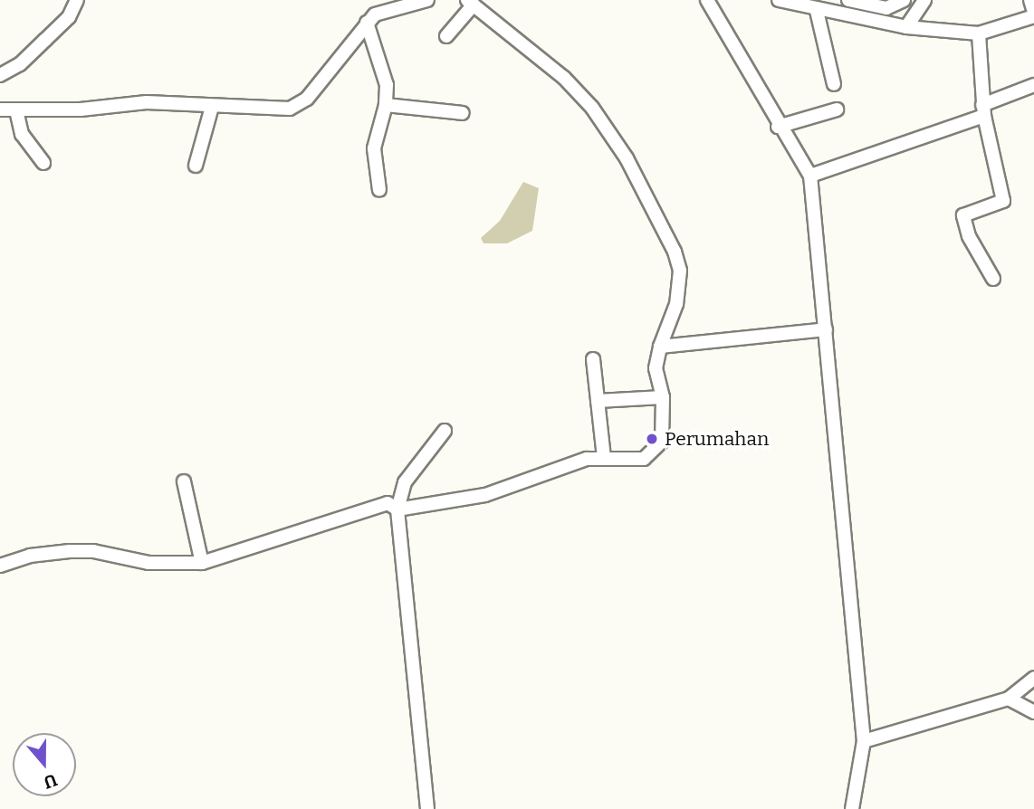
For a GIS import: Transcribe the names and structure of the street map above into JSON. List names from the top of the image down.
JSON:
{
  "places": ["Perumahan"],
  "north": "bottom"
}
